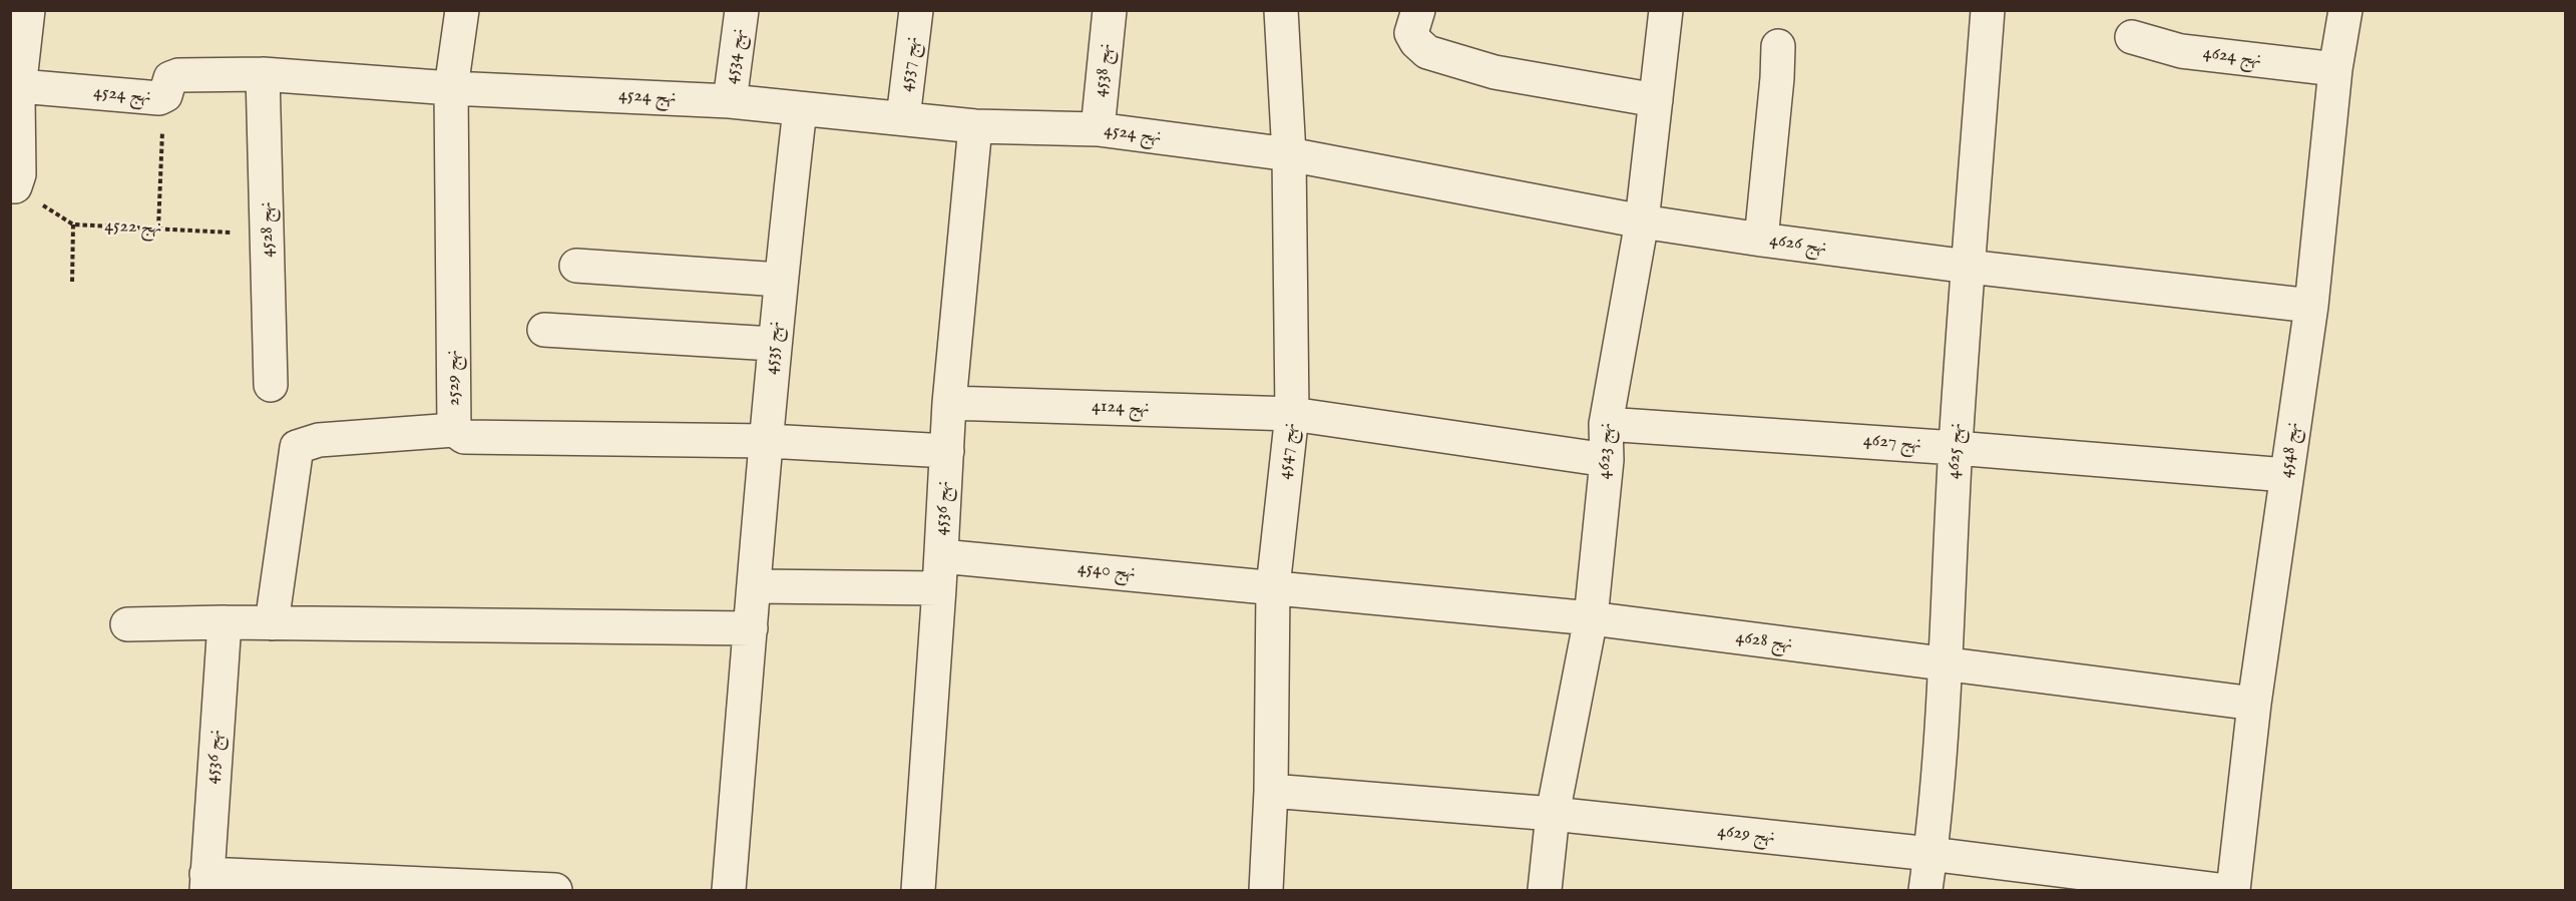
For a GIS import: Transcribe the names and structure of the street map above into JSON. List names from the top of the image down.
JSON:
{
  "streets": {
    "street": [
      "نهج 4534",
      "نهج 4624",
      "نهج 4537",
      "نهج 4538",
      "نهج 4524",
      "نهج 4528",
      "نهج 4626",
      "نهج 4535",
      "نهج 2529",
      "نهج 4124",
      "نهج 4627",
      "نهج 4548",
      "نهج 4547",
      "نهج 4623",
      "نهج 4625",
      "نهج 4536",
      "نهج 4540",
      "نهج 4628",
      "نهج 4629"
    ],
    "path": ["نهج 4522"]
  },
  "crossings": [
    ["نهج 4534", "نهج 4524"],
    ["نهج 4624", "نهج 4548"],
    ["نهج 4537", "نهج 4524"],
    ["نهج 4538", "نهج 4524"],
    ["نهج 4524", "نهج 4528"],
    ["نهج 4524", "نهج 4626"],
    ["نهج 4524", "نهج 4535"],
    ["نهج 4524", "نهج 2529"],
    ["نهج 4524", "نهج 4547"],
    ["نهج 4524", "نهج 4536"],
    ["نهج 4522", "نهج 4528"],
    ["نهج 4626", "نهج 4548"],
    ["نهج 4626", "نهج 4547"],
    ["نهج 4626", "نهج 4623"],
    ["نهج 4626", "نهج 4625"],
    ["نهج 4535", "نهج 2529"],
    ["نهج 2529", "نهج 4536"],
    ["نهج 4124", "نهج 4547"],
    ["نهج 4124", "نهج 4623"],
    ["نهج 4124", "نهج 4536"],
    ["نهج 4627", "نهج 4548"],
    ["نهج 4627", "نهج 4623"],
    ["نهج 4627", "نهج 4625"],
    ["نهج 4548", "نهج 4628"],
    ["نهج 4547", "نهج 4540"],
    ["نهج 4547", "نهج 4628"],
    ["نهج 4547", "نهج 4629"],
    ["نهج 4623", "نهج 4628"],
    ["نهج 4623", "نهج 4629"],
    ["نهج 4625", "نهج 4628"],
    ["نهج 4625", "نهج 4629"],
    ["نهج 4536", "نهج 4540"],
    ["نهج 4540", "نهج 4628"]
  ]
}
